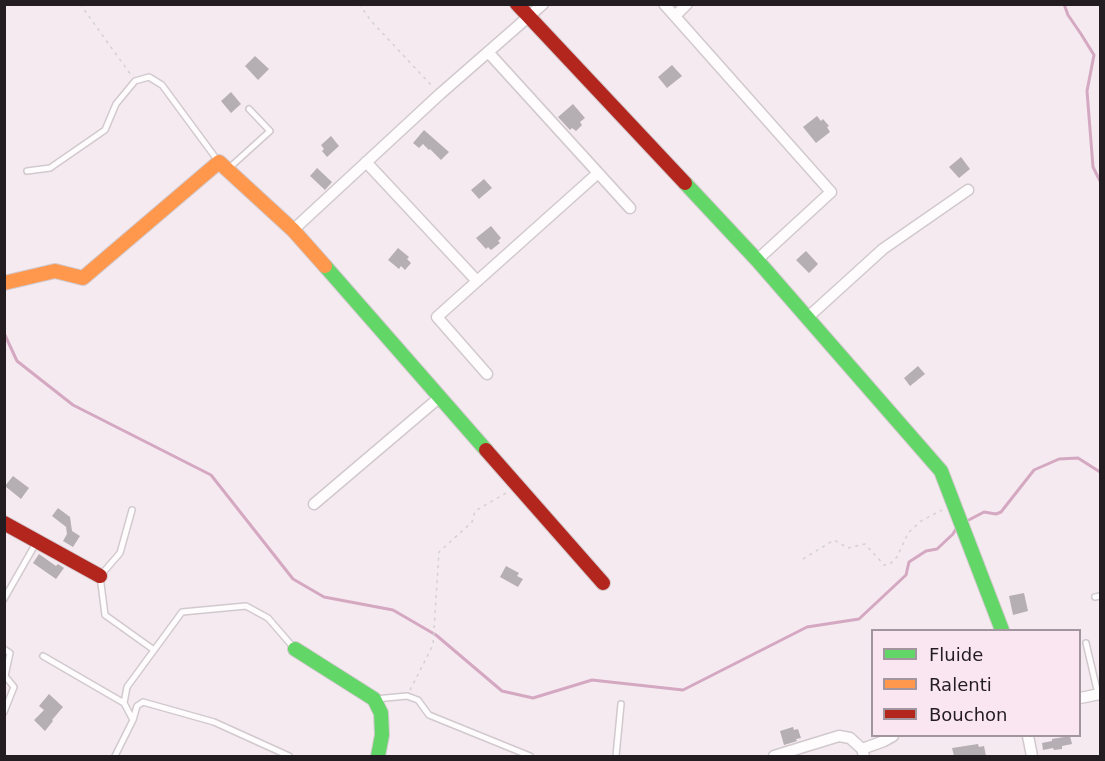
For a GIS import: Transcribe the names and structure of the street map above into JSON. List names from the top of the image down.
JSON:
{
  "legend": ["Fluide", "Ralenti", "Bouchon"]
}
